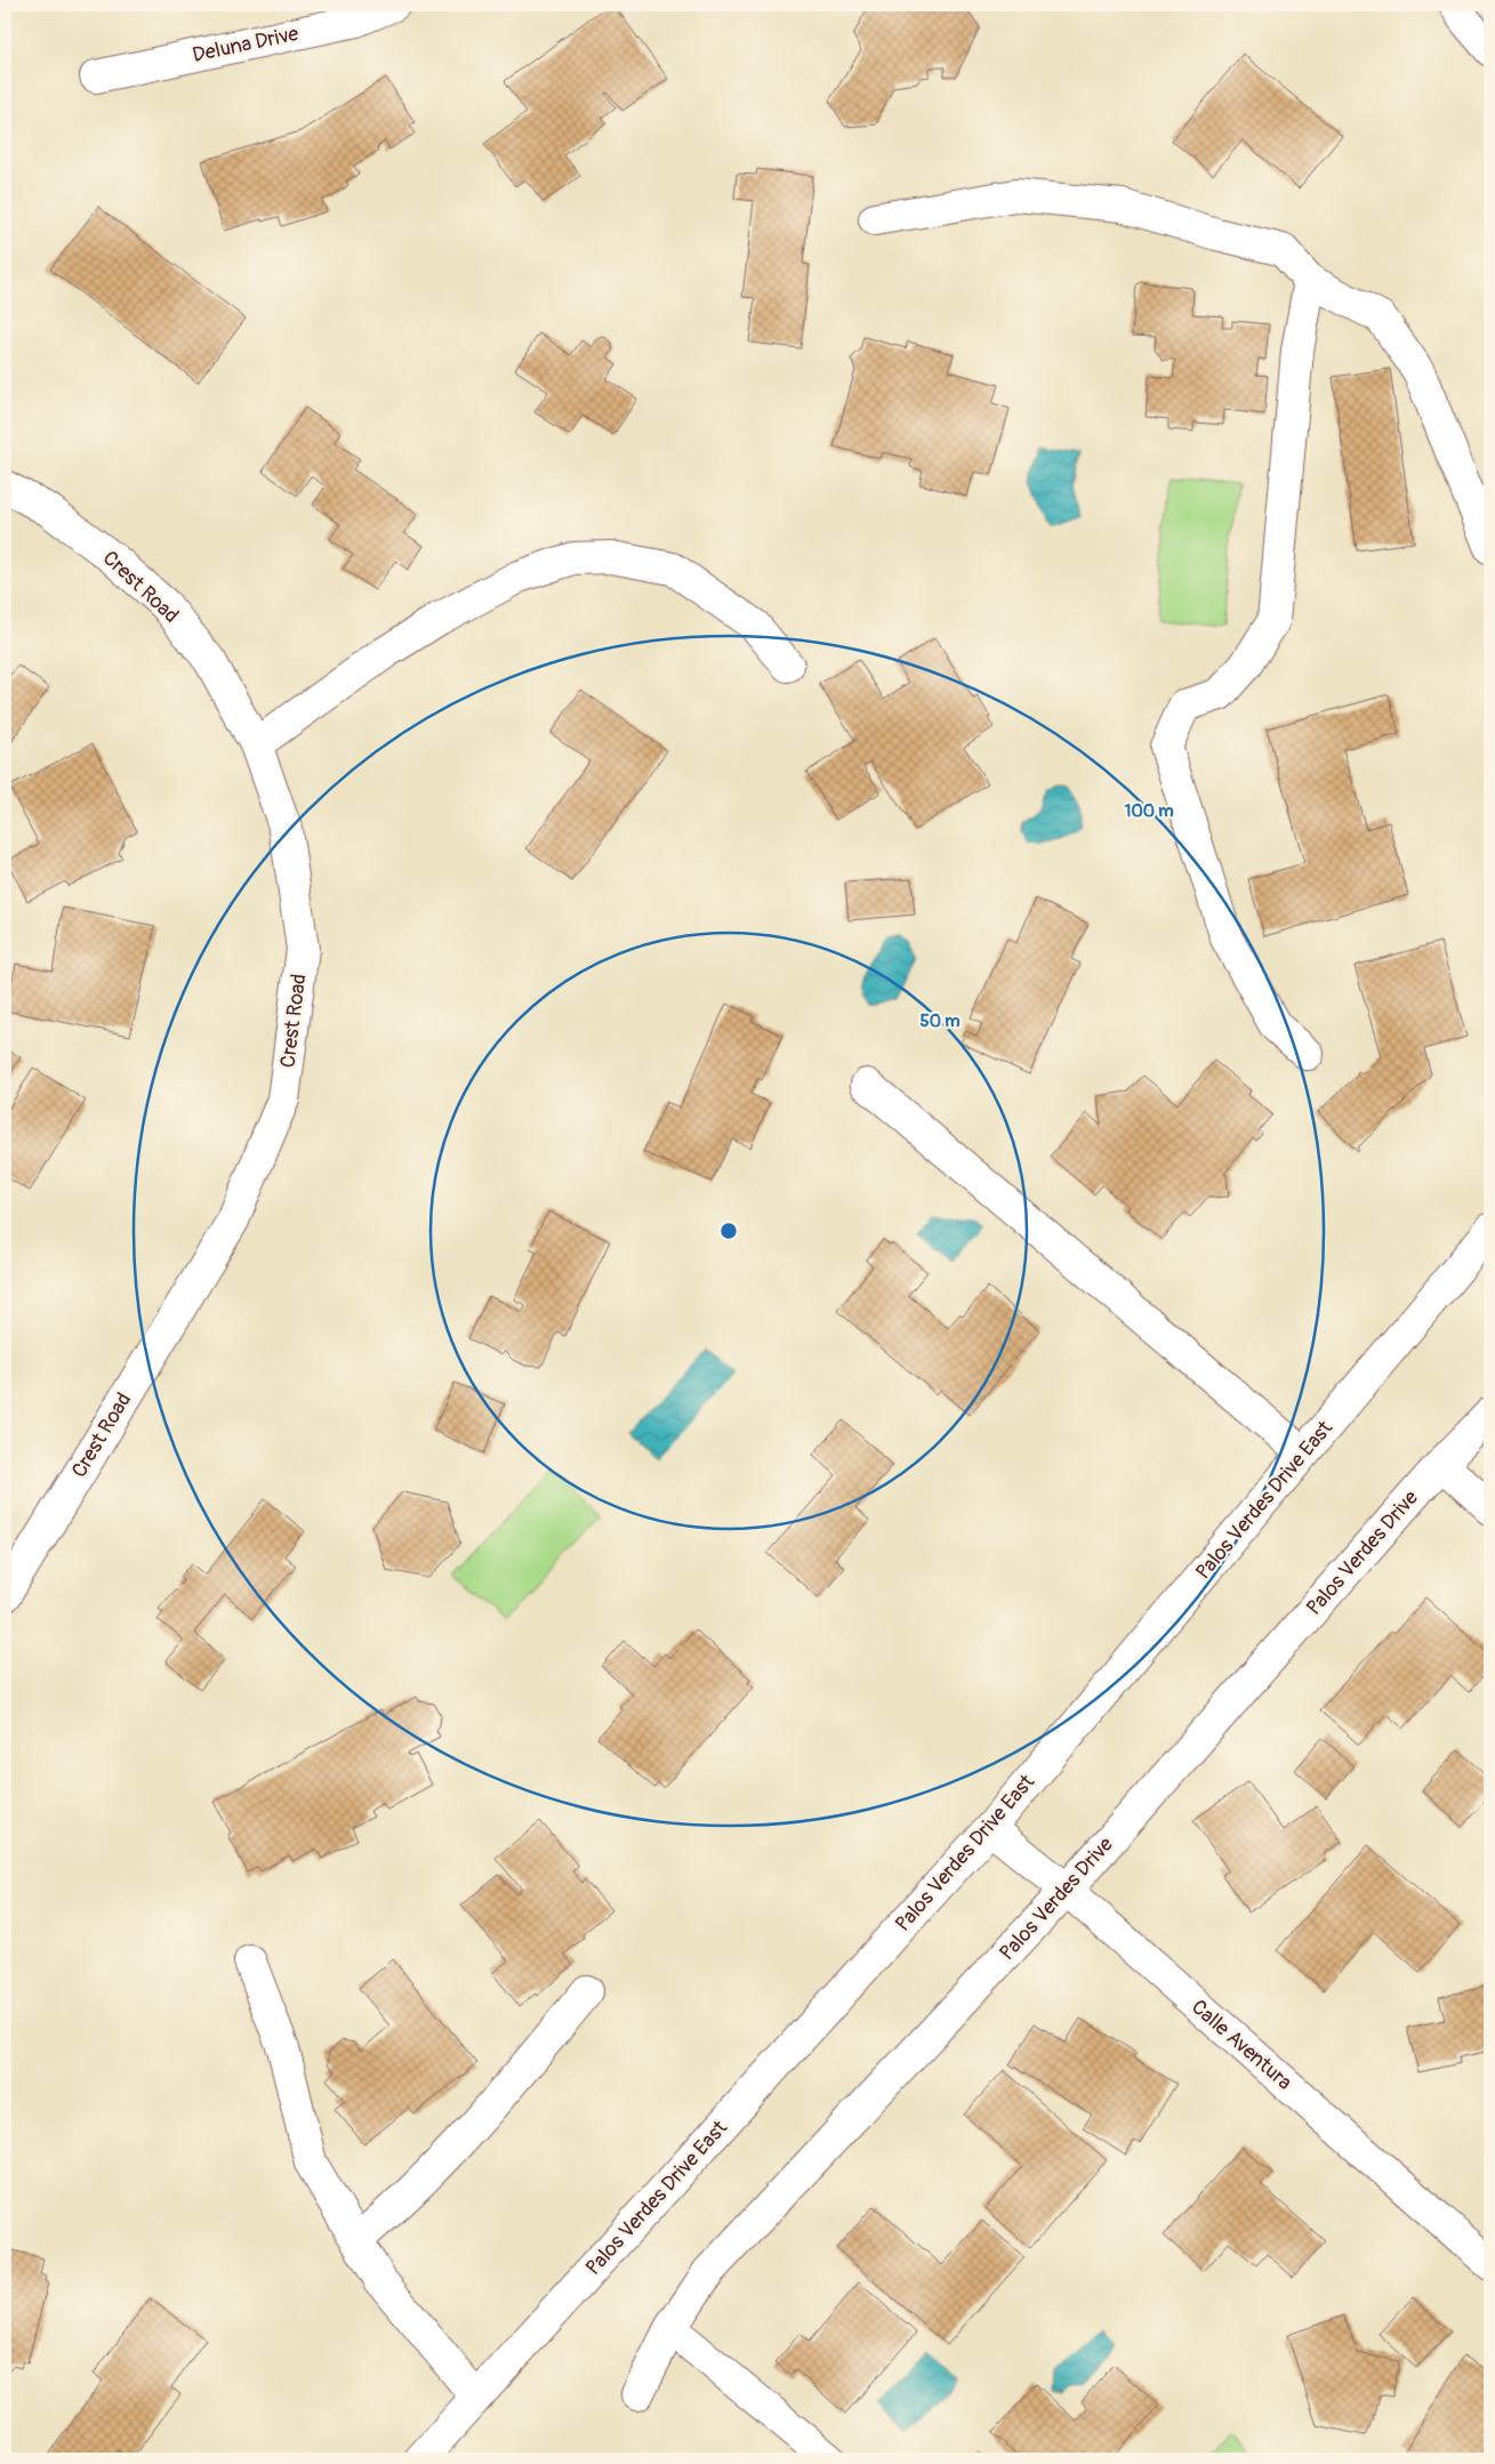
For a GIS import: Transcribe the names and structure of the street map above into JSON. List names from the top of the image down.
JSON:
{
  "streets": {
    "street": [
      "Deluna Drive",
      "Crest Road",
      "Palos Verdes Drive East",
      "Palos Verdes Drive",
      "Calle Aventura"
    ]
  },
  "crossings": [
    ["Palos Verdes Drive East", "Calle Aventura"],
    ["Palos Verdes Drive", "Calle Aventura"]
  ],
  "rings": ["100 m", "50 m"]
}
